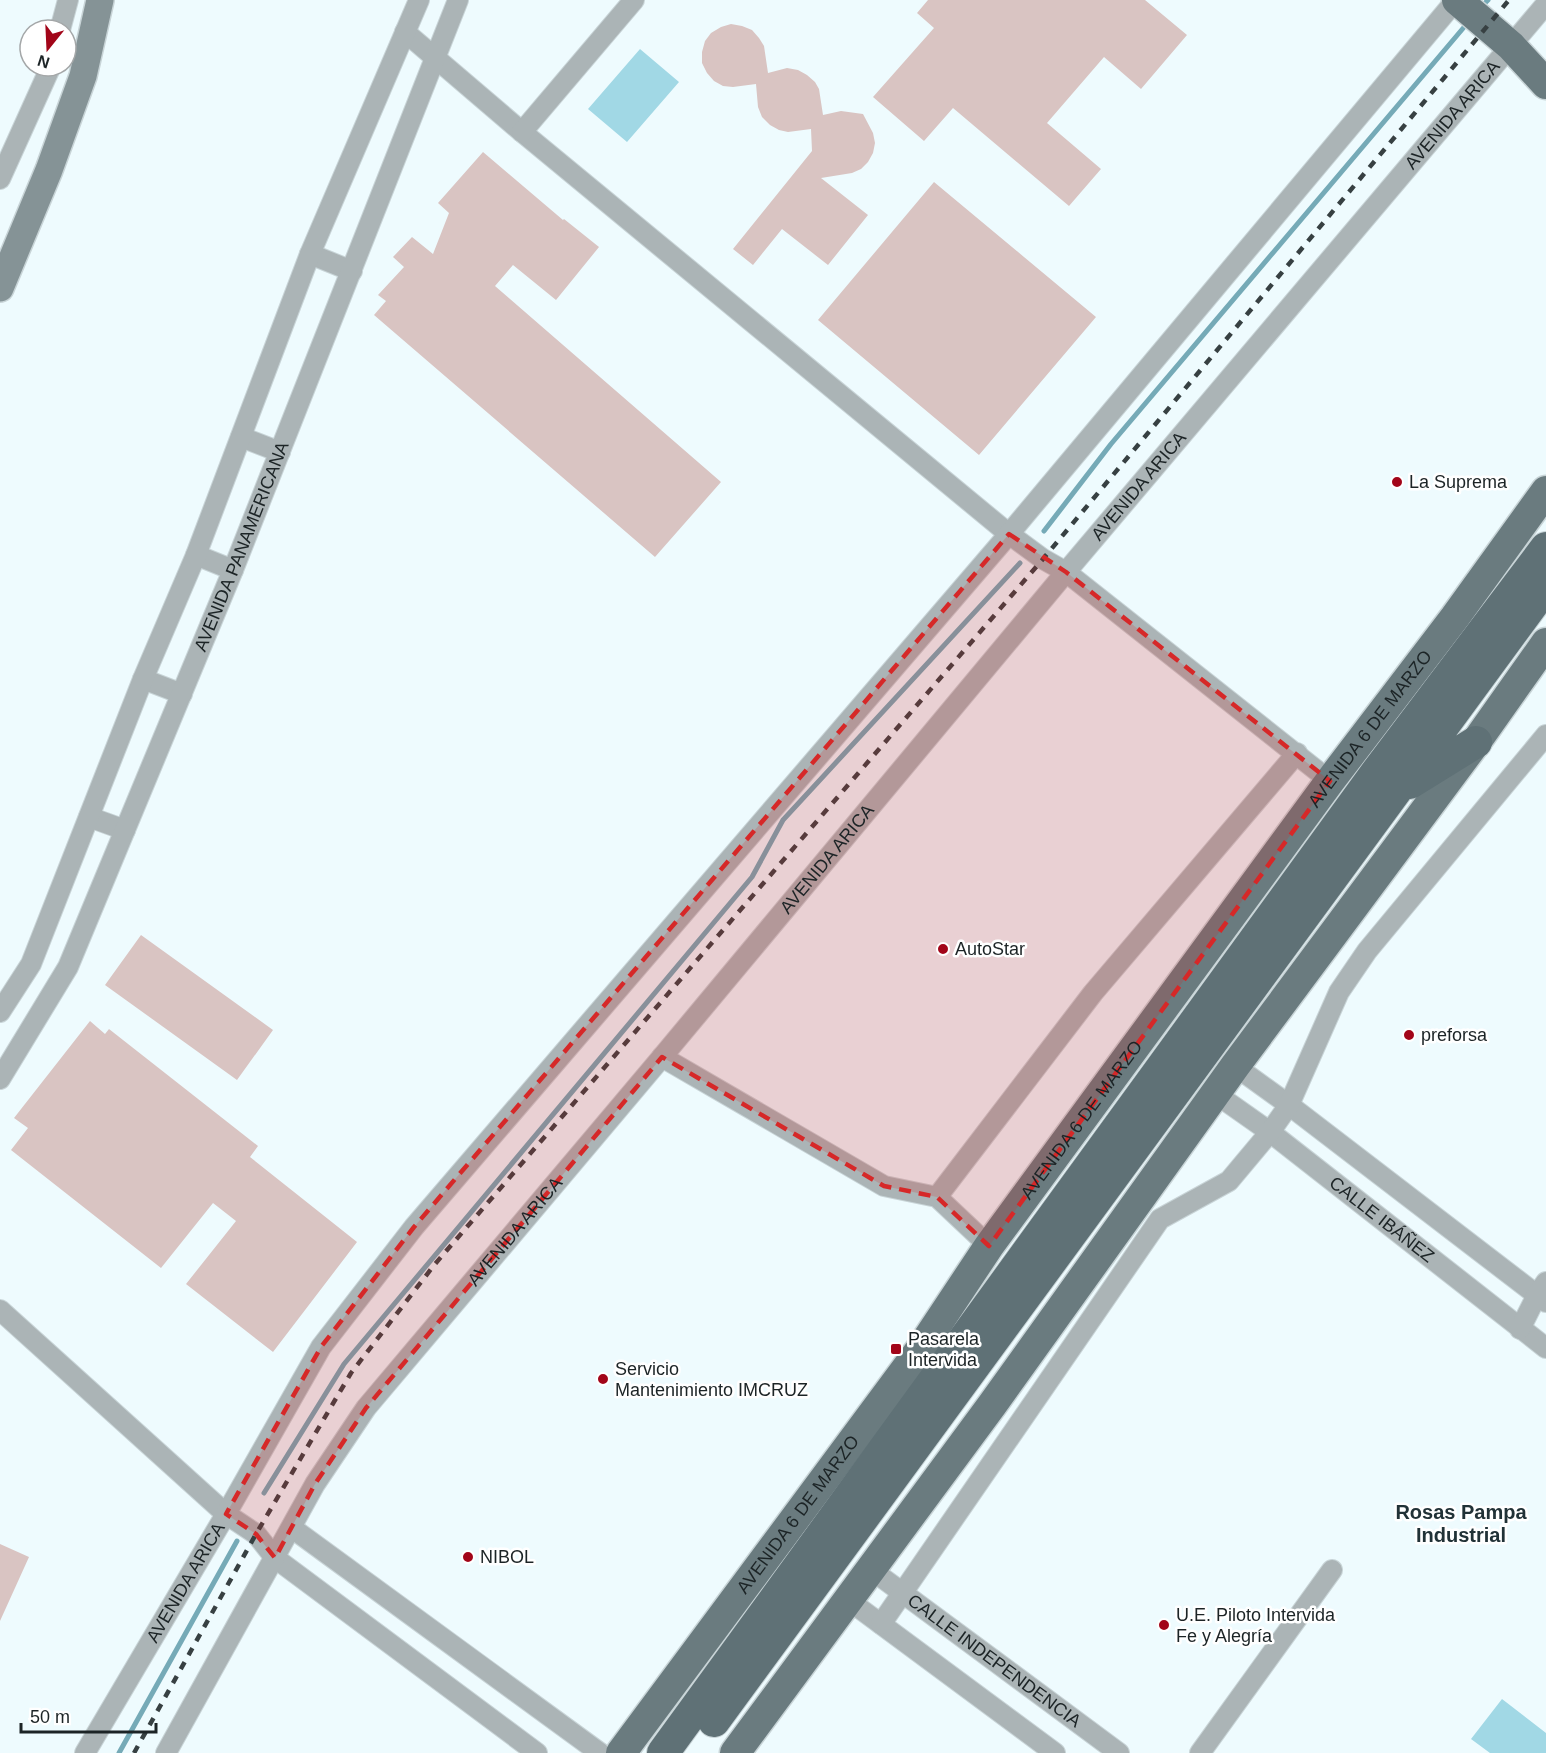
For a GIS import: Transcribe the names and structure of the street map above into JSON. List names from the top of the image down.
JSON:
{
  "streets": {
    "highway": ["AVENIDA 6 DE MARZO"],
    "street": [
      "AVENIDA ARICA",
      "AVENIDA PANAMERICANA",
      "CALLE IBÁÑEZ",
      "CALLE INDEPENDENCIA"
    ]
  },
  "districts": ["Rosas Pampa Industrial"],
  "places": {
    "other": [
      "La Suprema",
      "AutoStar",
      "preforsa",
      "Servicio Mantenimiento IMCRUZ",
      "NIBOL",
      "U.E. Piloto Intervida Fe y Alegría"
    ],
    "transit": ["Pasarela Intervida"]
  },
  "scale_bar": "50 m",
  "north": "bottom"
}
